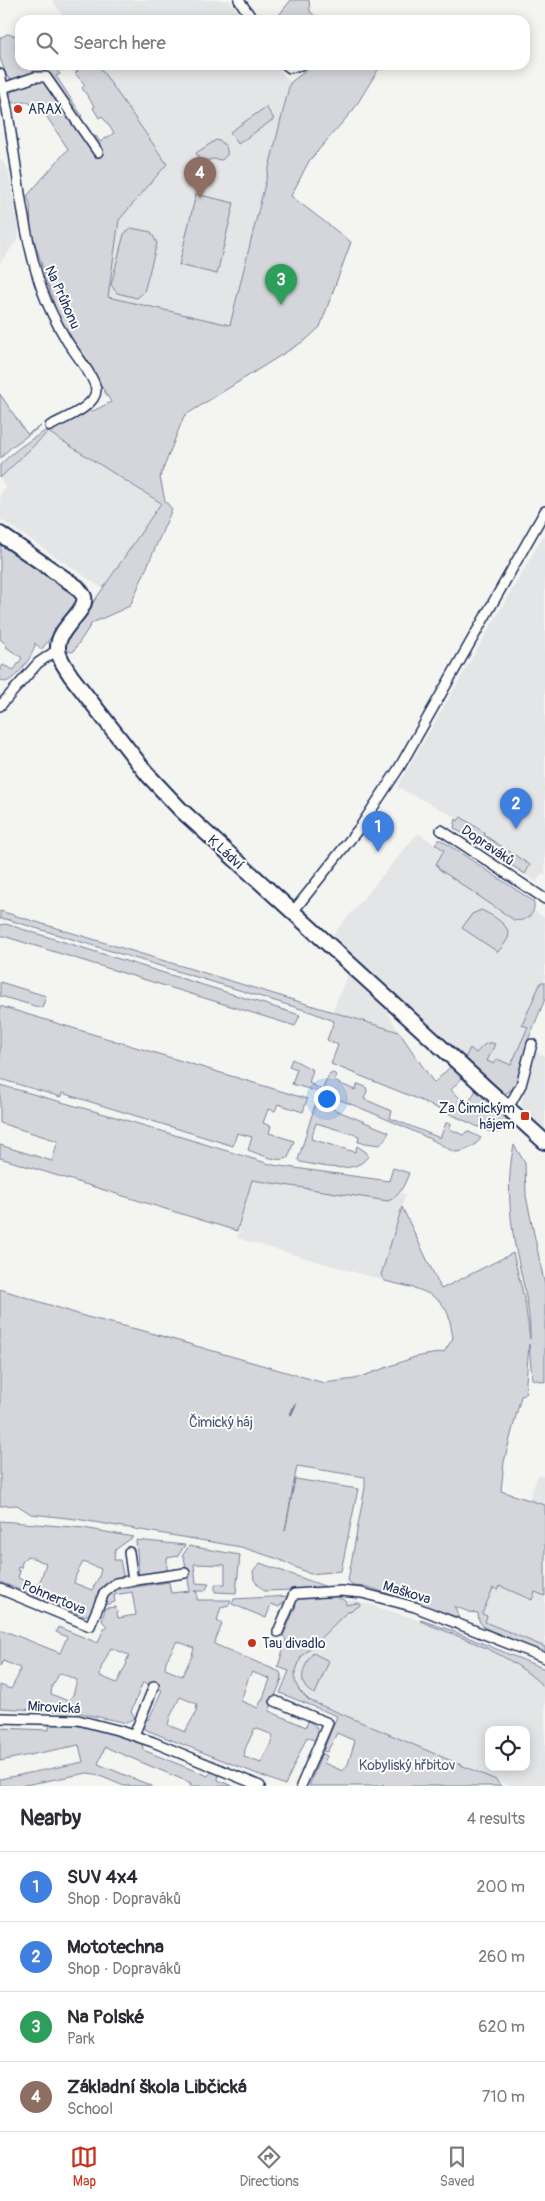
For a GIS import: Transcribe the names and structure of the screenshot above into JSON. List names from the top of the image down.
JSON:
{
  "streets": {
    "street": [
      "Na Průhonu",
      "Dopraváků",
      "K Ládví",
      "Maškova",
      "Pohnertova",
      "Mirovická"
    ]
  },
  "parks": ["Čimický háj", "Kobyliský hřbitov"],
  "places": {
    "other": ["ARAX", "Tau divadlo"],
    "transit": ["Za Čimickým hájem"]
  },
  "page": {
    "search": "Search here",
    "pins": [
      "4",
      "3",
      "2",
      "1"
    ],
    "heading": ["Nearby", "4 results"],
    "list": [
      {
        "mark": "1",
        "name": "SUV 4x4",
        "note": "Shop · Dopraváků",
        "value": "200 m"
      },
      {
        "mark": "2",
        "name": "Mototechna",
        "note": "Shop · Dopraváků",
        "value": "260 m"
      },
      {
        "mark": "3",
        "name": "Na Polské",
        "note": "Park",
        "value": "620 m"
      },
      {
        "mark": "4",
        "name": "Základní škola Libčická",
        "note": "School",
        "value": "710 m"
      }
    ],
    "nav": ["Map", "Directions", "Saved"]
  }
}
